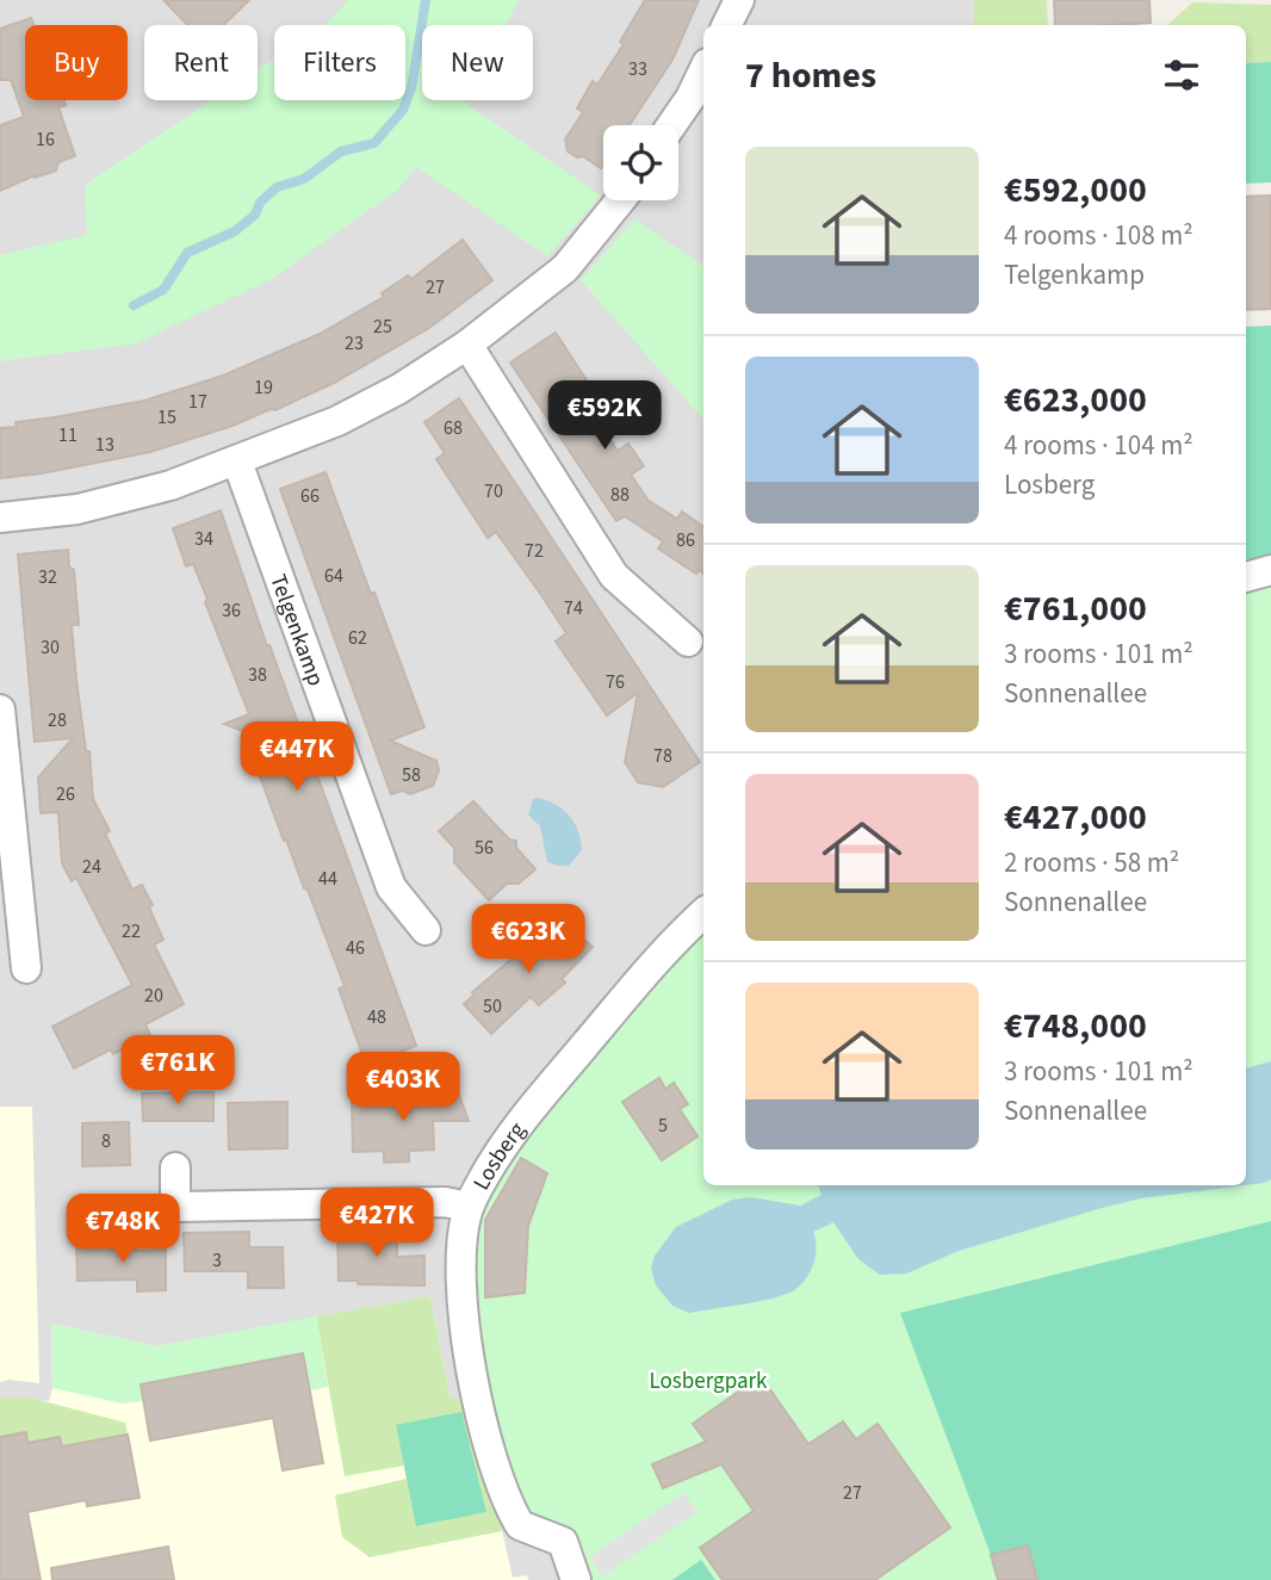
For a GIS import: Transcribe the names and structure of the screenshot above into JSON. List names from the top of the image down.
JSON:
{
  "streets": {
    "street": ["Telgenkamp", "Losberg"]
  },
  "parks": ["Losbergpark"],
  "house_numbers": [
    "33",
    "16",
    "27",
    "25",
    "23",
    "19",
    "17",
    "15",
    "68",
    "11",
    "13",
    "70",
    "88",
    "66",
    "34",
    "86",
    "72",
    "64",
    "32",
    "74",
    "36",
    "62",
    "30",
    "38",
    "76",
    "28",
    "78",
    "58",
    "26",
    "56",
    "24",
    "44",
    "22",
    "46",
    "20",
    "50",
    "48",
    "5",
    "8",
    "3",
    "27"
  ],
  "page": {
    "chip": [
      "Buy",
      "Rent",
      "Filters",
      "New"
    ],
    "heading": "7 homes",
    "list": [
      {
        "name": "€592,000",
        "note": "4 rooms · 108 m² · Telgenkamp"
      },
      {
        "name": "€623,000",
        "note": "4 rooms · 104 m² · Losberg"
      },
      {
        "name": "€761,000",
        "note": "3 rooms · 101 m² · Sonnenallee"
      },
      {
        "name": "€427,000",
        "note": "2 rooms · 58 m² · Sonnenallee"
      },
      {
        "name": "€748,000",
        "note": "3 rooms · 101 m² · Sonnenallee"
      }
    ],
    "price": [
      "€592K",
      "€447K",
      "€623K",
      "€761K",
      "€403K",
      "€427K",
      "€748K"
    ]
  }
}
